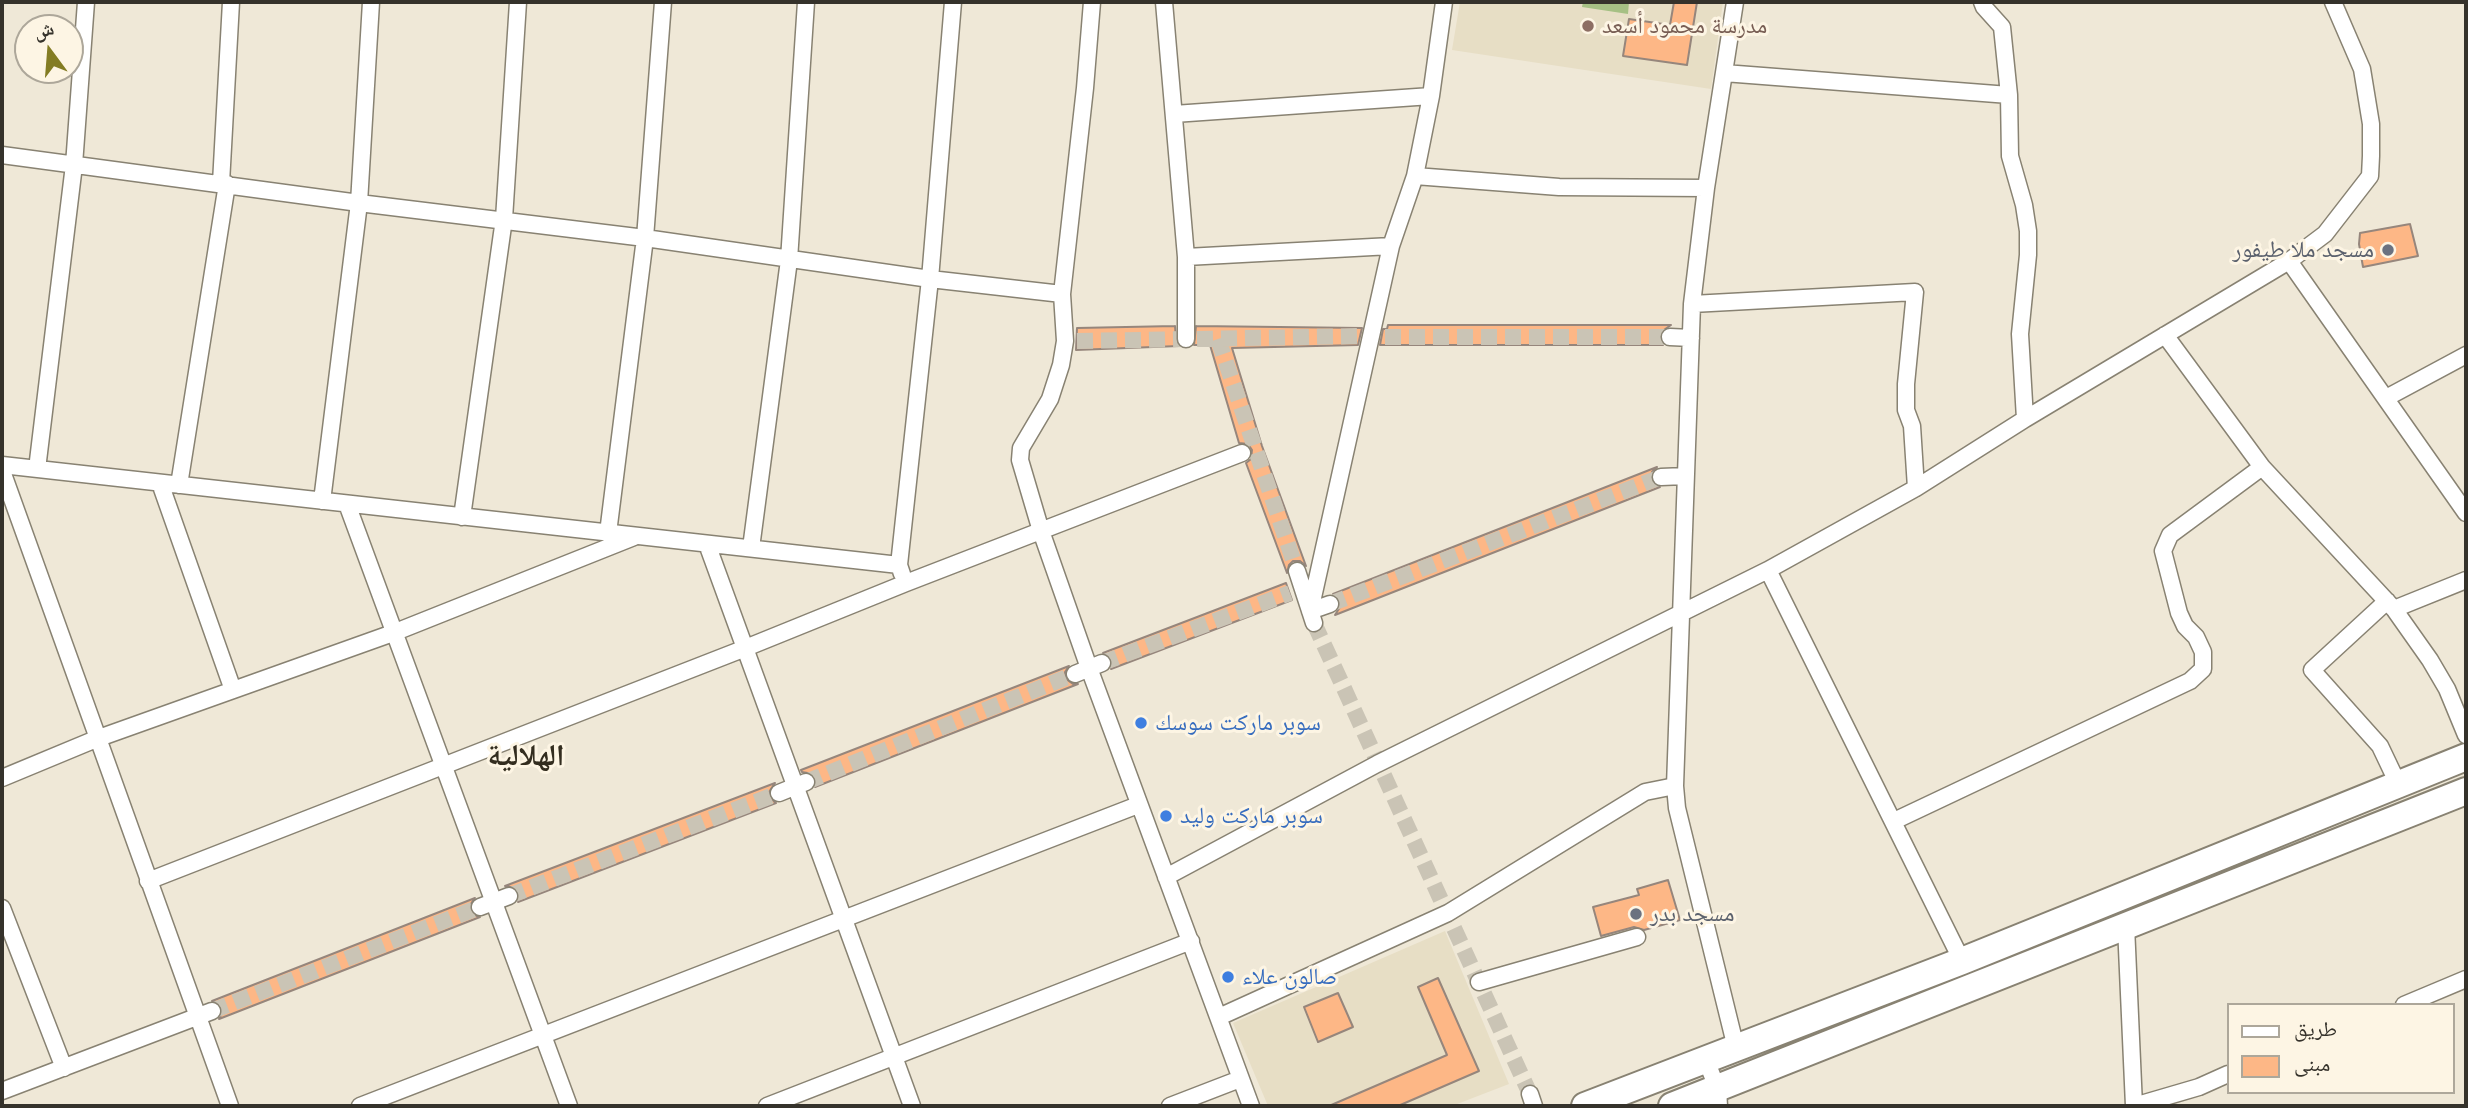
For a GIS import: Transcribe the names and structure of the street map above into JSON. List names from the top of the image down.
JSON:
{
  "districts": ["الهلالية"],
  "places": [
    "مدرسة محمود أسعد",
    "مسجد ملا طيفور",
    "سوبر ماركت سوسك",
    "سوبر ماركت وليد",
    "مسجد بدر",
    "صالون علاء"
  ],
  "legend": ["طريق", "مبنى"],
  "north": "top"
}
